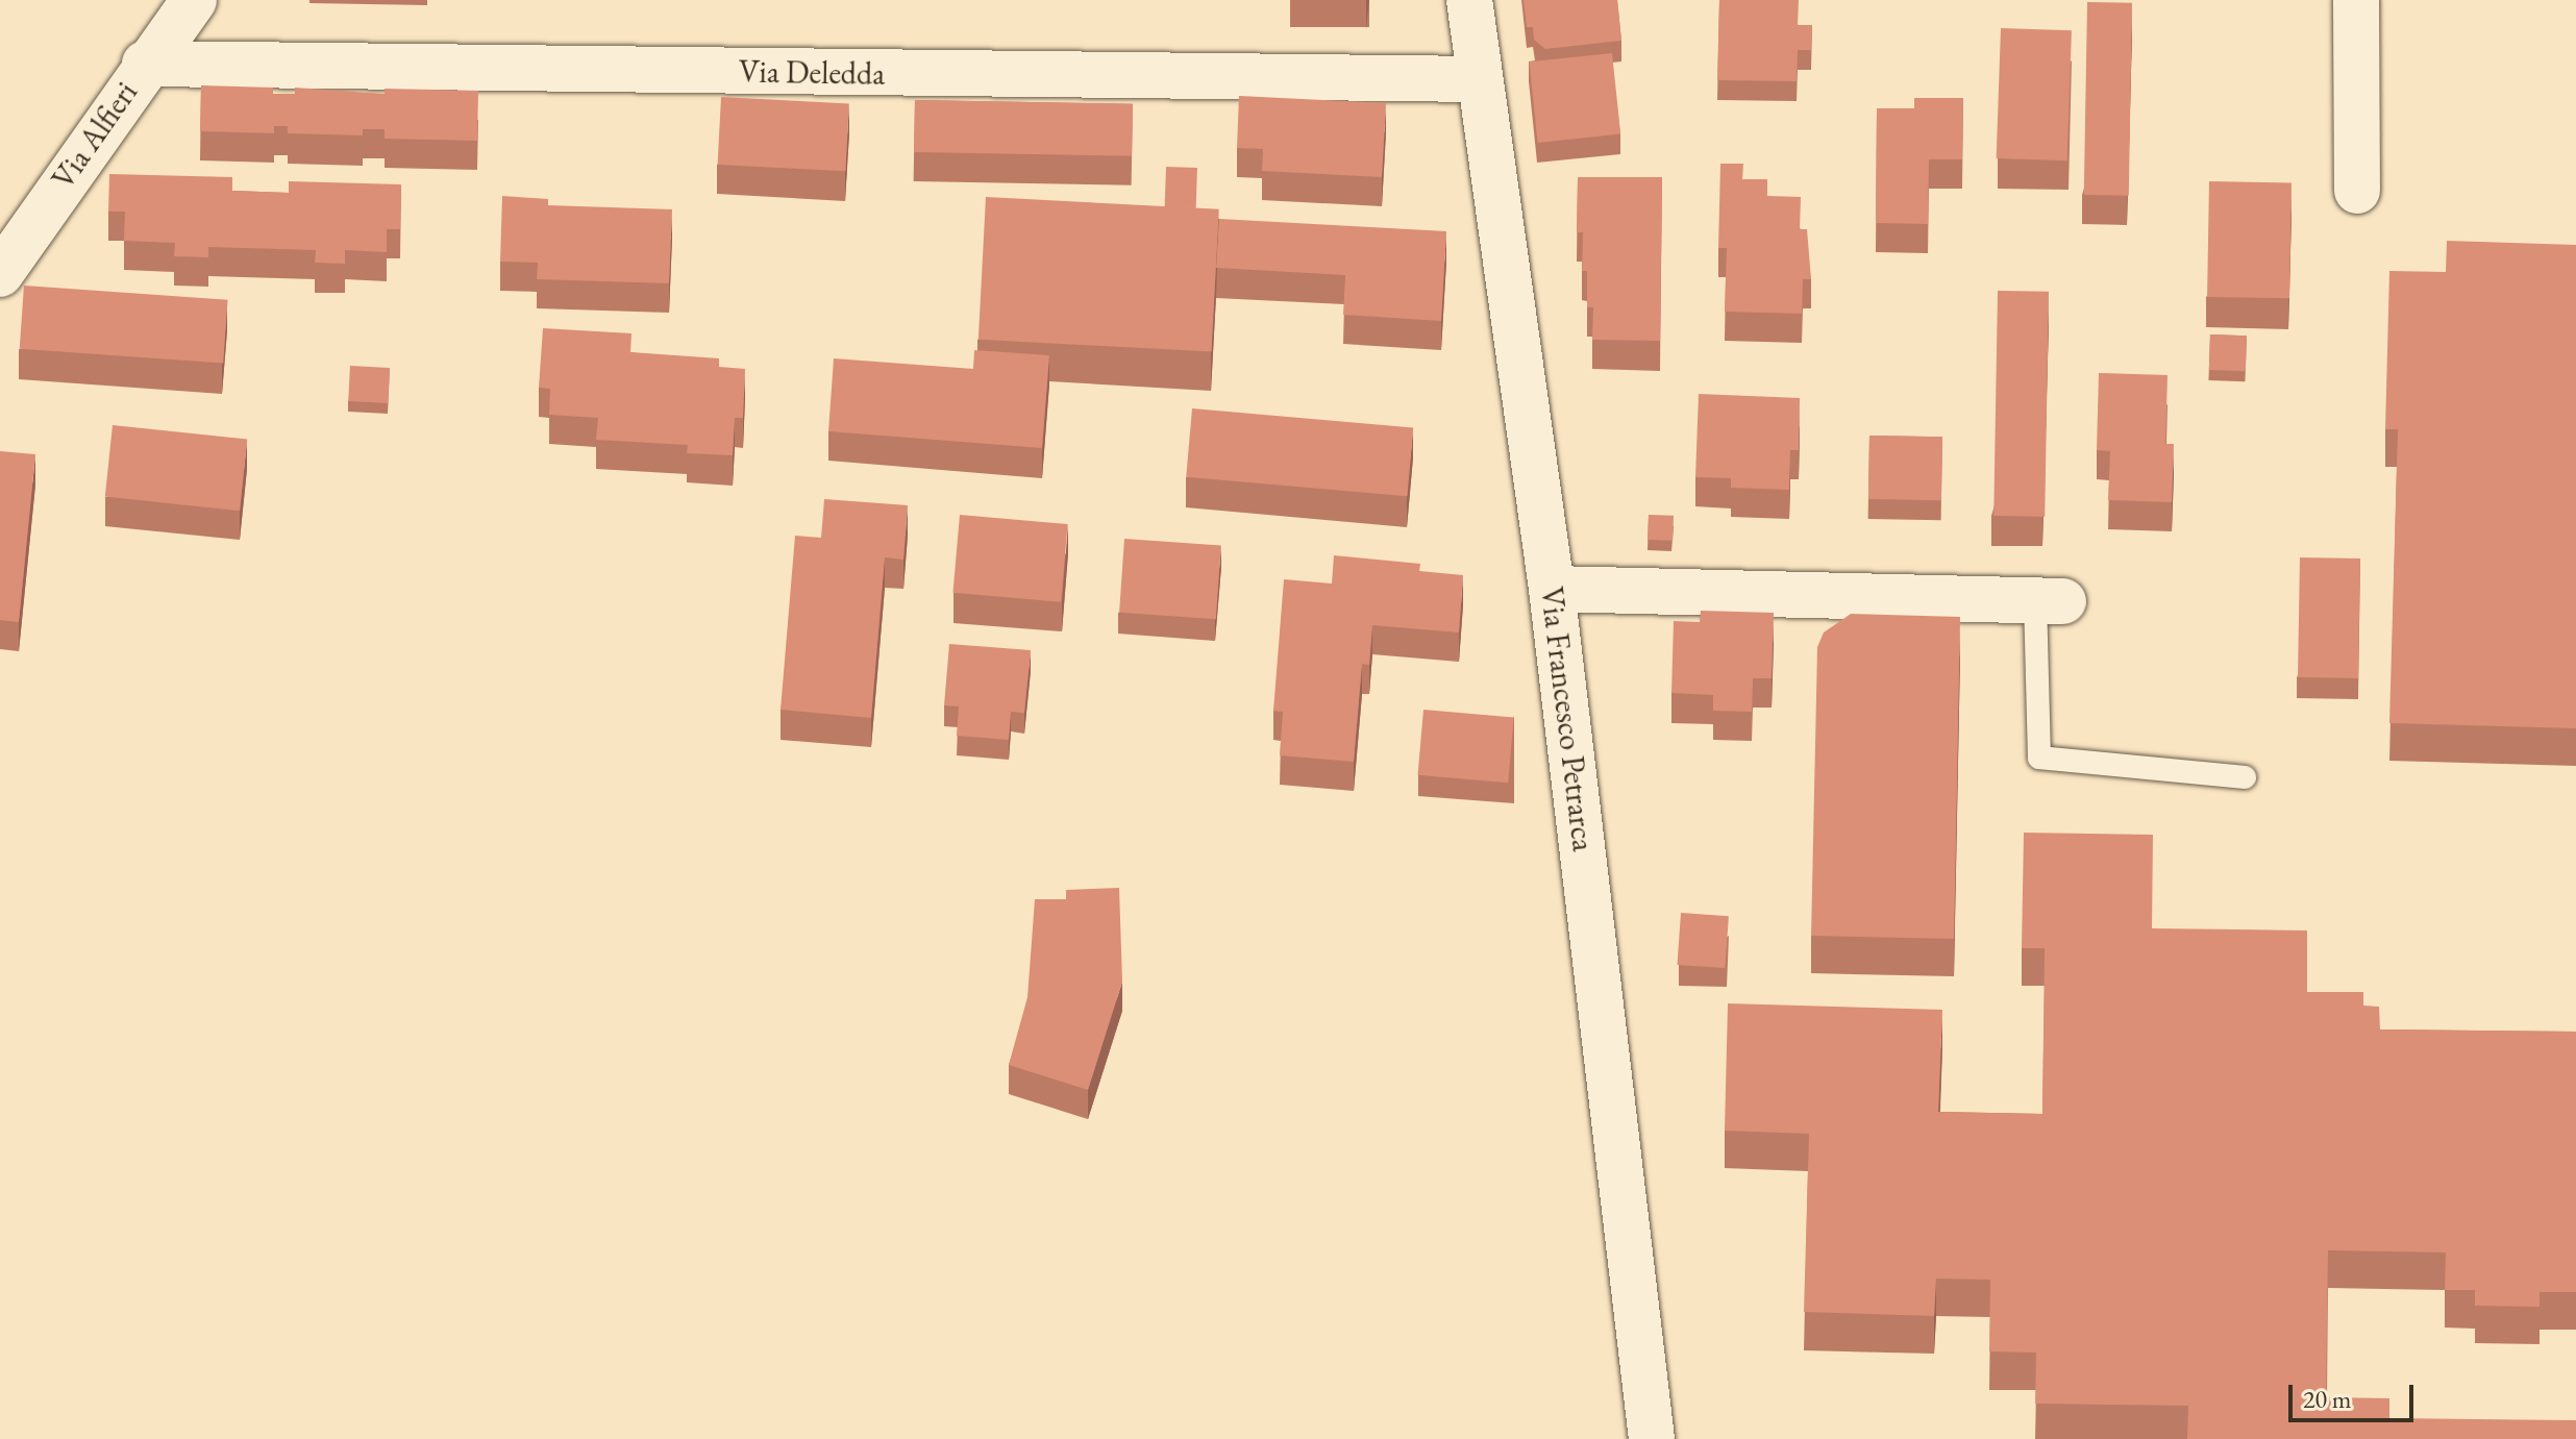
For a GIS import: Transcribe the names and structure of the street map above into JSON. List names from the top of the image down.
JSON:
{
  "streets": {
    "street": ["Via Deledda", "Via Alfieri", "Via Francesco Petrarca"]
  },
  "crossings": [
    ["Via Deledda", "Via Alfieri"],
    ["Via Deledda", "Via Francesco Petrarca"]
  ],
  "scale_bar": "20 m"
}
